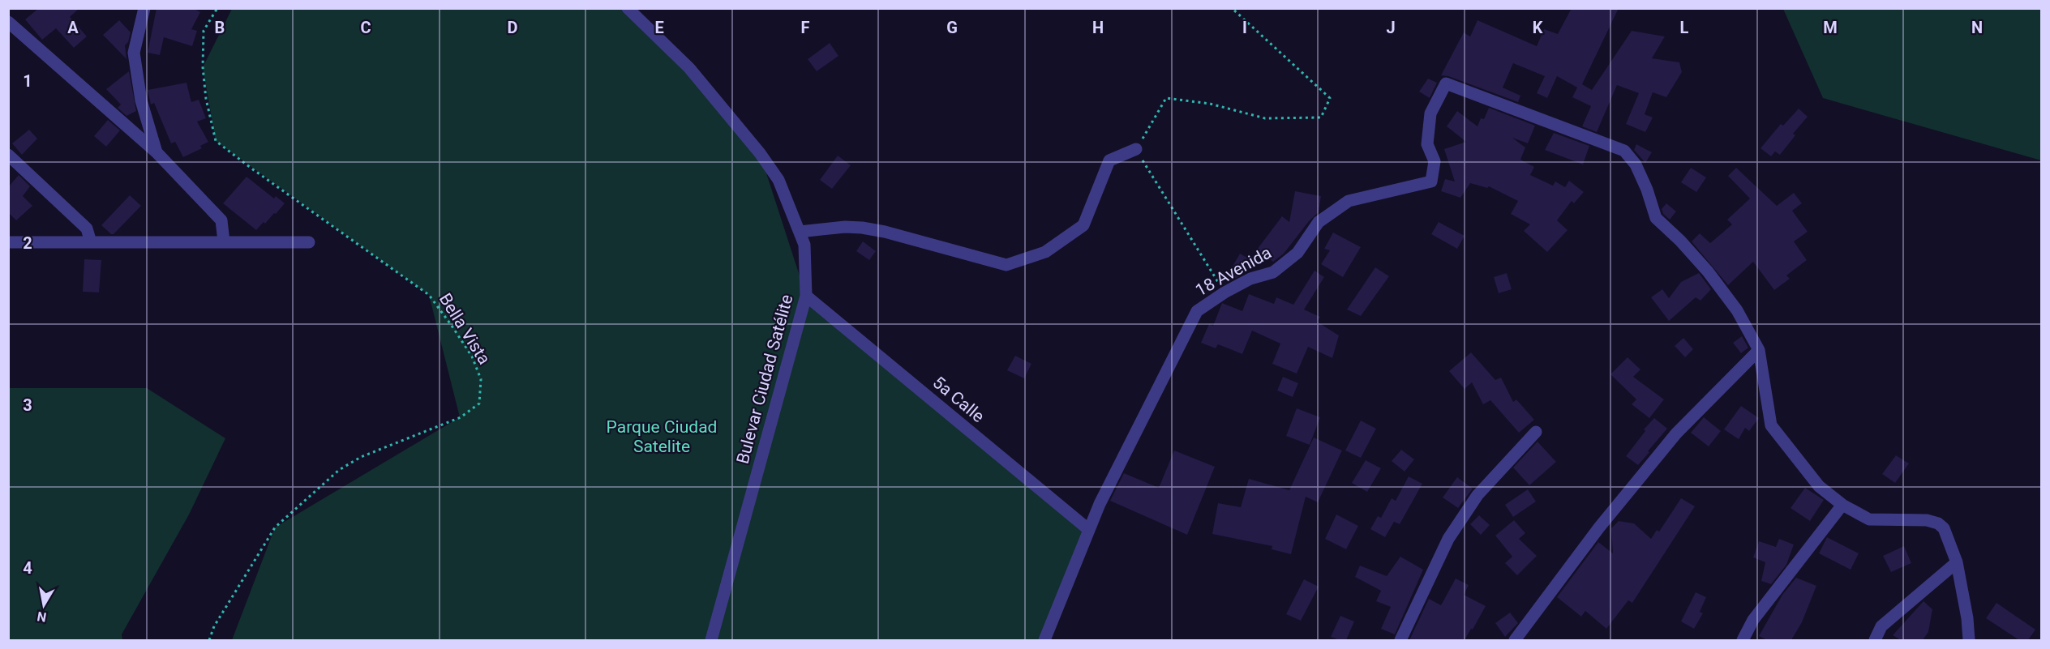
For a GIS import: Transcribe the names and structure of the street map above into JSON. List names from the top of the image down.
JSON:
{
  "streets": {
    "street": ["18 Avenida", "Bulevar Ciudad Satélite", "5a Calle"],
    "path": ["Bella Vista"]
  },
  "crossings": [
    ["18 Avenida", "5a Calle"],
    ["Bulevar Ciudad Satélite", "5a Calle"]
  ],
  "parks": ["Parque Ciudad Satelite"],
  "north": "bottom",
  "grid": {
    "columns": [
      "A",
      "B",
      "C",
      "D",
      "E",
      "F",
      "G",
      "H",
      "I",
      "J",
      "K",
      "L",
      "M",
      "N"
    ],
    "rows": [
      "1",
      "2",
      "3",
      "4"
    ]
  }
}
